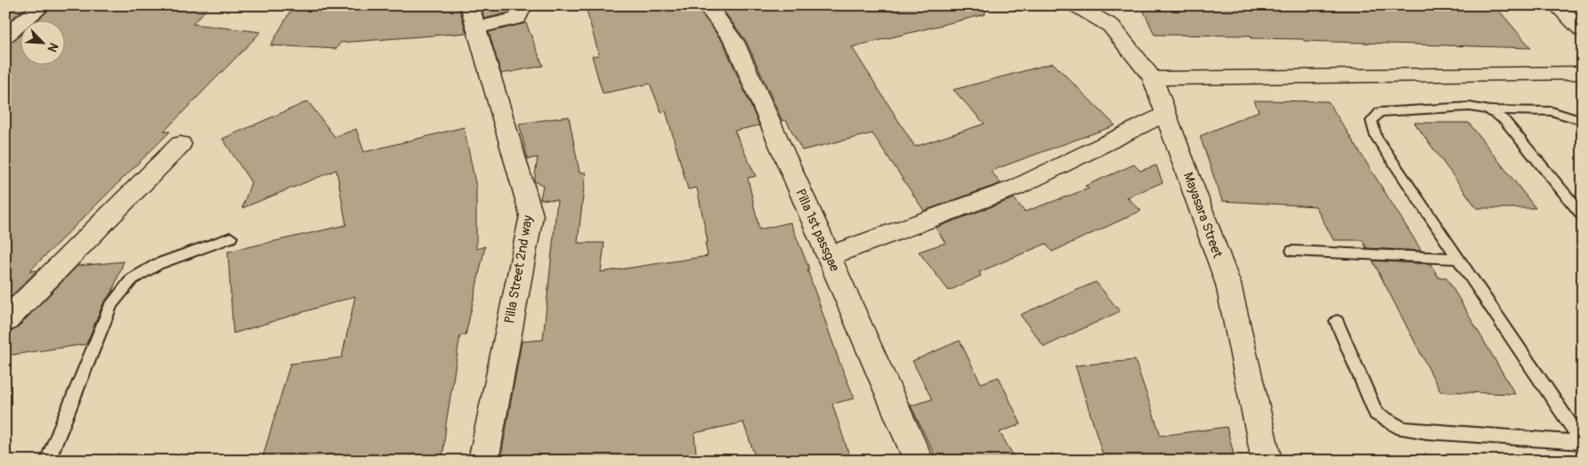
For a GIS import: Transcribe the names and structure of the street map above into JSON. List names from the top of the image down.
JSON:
{
  "streets": {
    "street": ["Mayasara Street", "Pilla 1st passgae", "Pilla Street 2nd way"]
  },
  "north": "bottom right"
}
